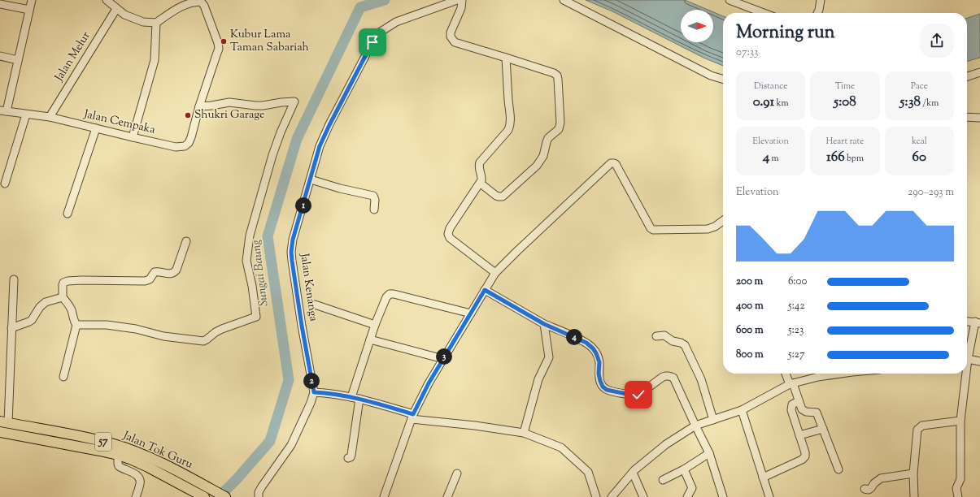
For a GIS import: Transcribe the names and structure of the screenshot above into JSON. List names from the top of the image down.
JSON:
{
  "streets": {
    "main road": ["57", "Jalan Tok Guru"],
    "street": ["Jalan Melur", "Jalan Cempaka", "Jalan Kenanga"]
  },
  "crossings": [
    ["Jalan Melur", "Jalan Cempaka"]
  ],
  "water": ["Sungai Baung"],
  "places": ["Kubur Lama Taman Sabariah", "Shukri Garage"],
  "north": "right",
  "page": {
    "heading": ["Morning run", "07:33"],
    "stats": [
      ["Distance", "0.91 km"],
      ["Time", "5:08"],
      ["Pace", "5:38 /km"],
      ["Elevation", "4 m"],
      ["Heart rate", "166 bpm"],
      ["kcal", "60"]
    ],
    "chart": ["Elevation", "290–293 m"],
    "pins": [
      "1",
      "4",
      "3",
      "2"
    ],
    "list": [
      {
        "name": "200 m",
        "note": "6:00"
      },
      {
        "name": "400 m",
        "note": "5:42"
      },
      {
        "name": "600 m",
        "note": "5:23"
      },
      {
        "name": "800 m",
        "note": "5:27"
      }
    ]
  }
}
